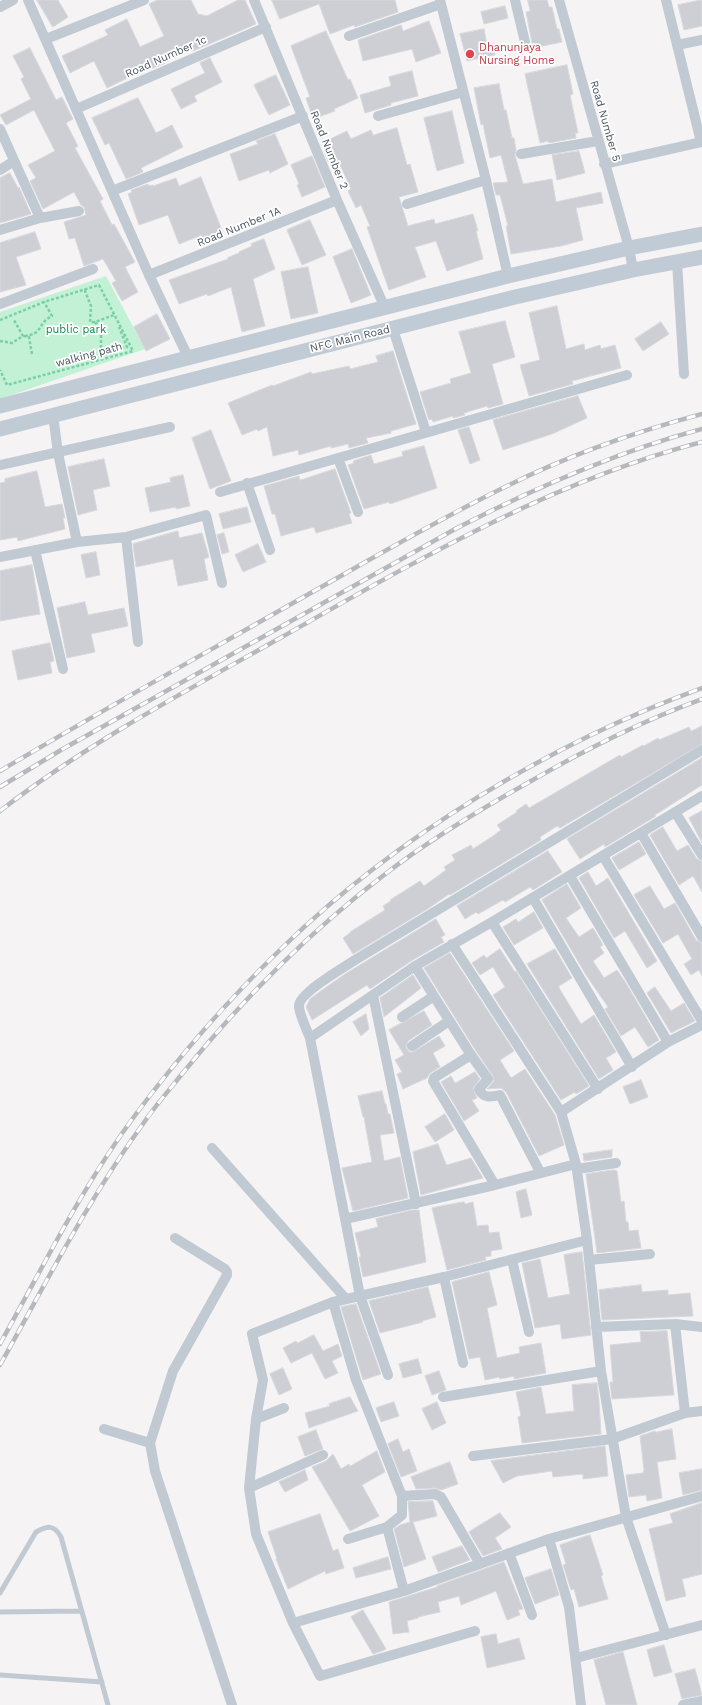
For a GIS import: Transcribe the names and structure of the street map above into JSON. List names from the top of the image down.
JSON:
{
  "streets": {
    "main road": ["NFC Main Road"],
    "street": [
      "Road Number 1c",
      "Road Number 5",
      "Road Number 2",
      "Road Number 1A"
    ],
    "path": ["walking path"]
  },
  "crossings": [
    ["Road Number 1c", "Road Number 2"],
    ["Road Number 5", "NFC Main Road"],
    ["Road Number 2", "Road Number 1A"],
    ["Road Number 2", "NFC Main Road"]
  ],
  "parks": ["public park"],
  "places": ["Dhanunjaya Nursing Home"]
}
